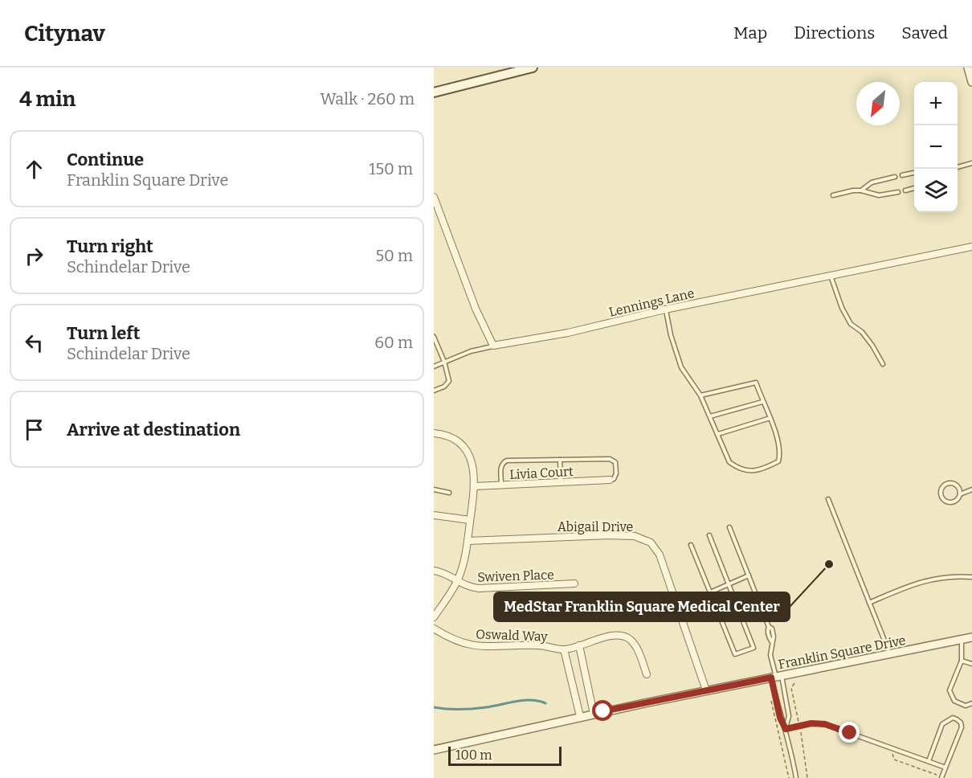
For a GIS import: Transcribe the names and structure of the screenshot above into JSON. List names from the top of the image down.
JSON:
{
  "streets": {
    "street": [
      "Lennings Lane",
      "Livia Court",
      "Abigail Drive",
      "Swiven Place",
      "Oswald Way",
      "Franklin Square Drive"
    ]
  },
  "crossings": [
    ["Abigail Drive", "Franklin Square Drive"],
    ["Oswald Way", "Franklin Square Drive"]
  ],
  "places": ["MedStar Franklin Square Medical Center"],
  "scale_bar": "100 m",
  "north": "bottom left",
  "page": {
    "header": "Citynav",
    "nav": ["Map", "Directions", "Saved"],
    "heading": ["4 min", "Walk · 260 m"],
    "map_buttons": ["+", "−"],
    "list": [
      ["Continue", "Franklin Square Drive", "150 m"],
      ["Turn right", "Schindelar Drive", "50 m"],
      ["Turn left", "Schindelar Drive", "60 m"],
      "Arrive at destination"
    ],
    "scale": "100 m"
  }
}
